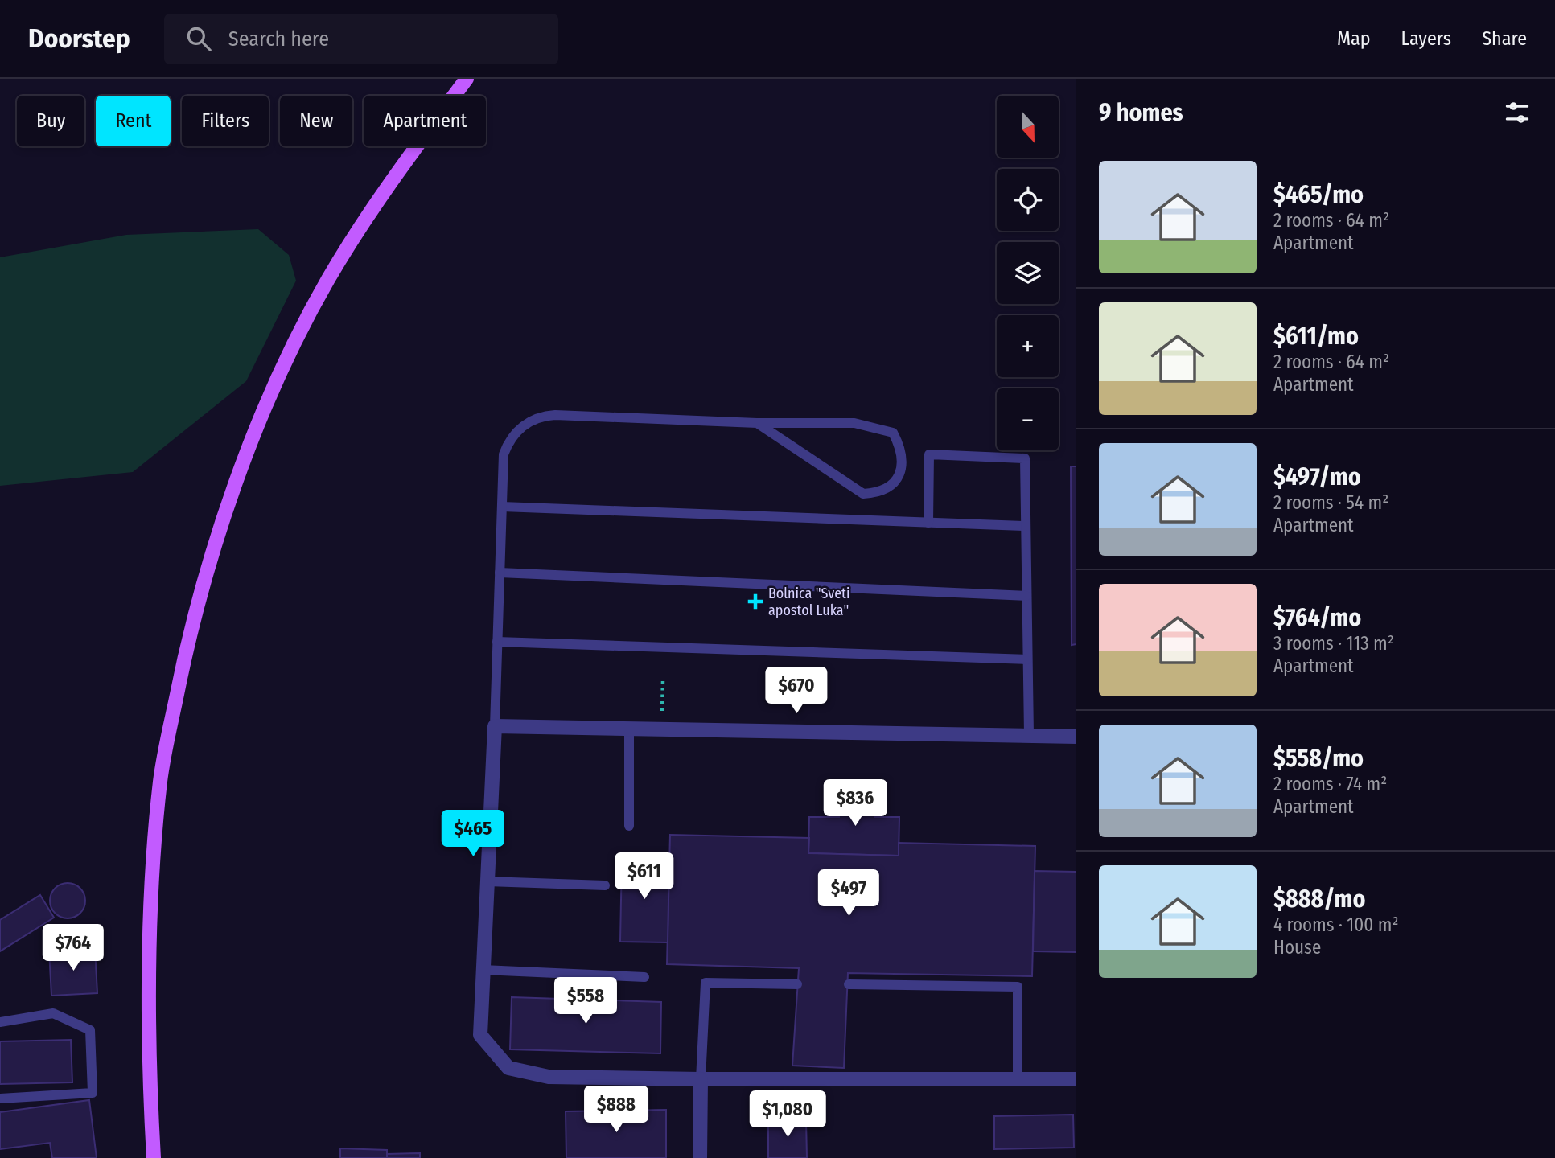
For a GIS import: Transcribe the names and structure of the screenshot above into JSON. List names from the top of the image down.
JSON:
{
  "places": {
    "health": ["Bolnica \"Sveti apostol Luka\""]
  },
  "north": "bottom",
  "page": {
    "header": "Doorstep",
    "search": "Search here",
    "nav": ["Map", "Layers", "Share"],
    "heading": "9 homes",
    "map_buttons": ["+", "−"],
    "chip": [
      "Buy",
      "Rent",
      "Filters",
      "New",
      "Apartment"
    ],
    "list": [
      {
        "name": "$465/mo",
        "note": "2 rooms · 64 m² · Apartment"
      },
      {
        "name": "$611/mo",
        "note": "2 rooms · 64 m² · Apartment"
      },
      {
        "name": "$497/mo",
        "note": "2 rooms · 54 m² · Apartment"
      },
      {
        "name": "$764/mo",
        "note": "3 rooms · 113 m² · Apartment"
      },
      {
        "name": "$558/mo",
        "note": "2 rooms · 74 m² · Apartment"
      },
      {
        "name": "$888/mo",
        "note": "4 rooms · 100 m² · House"
      }
    ],
    "price": [
      "$670",
      "$836",
      "$465",
      "$611",
      "$497",
      "$764",
      "$558",
      "$888",
      "$1,080"
    ]
  }
}
